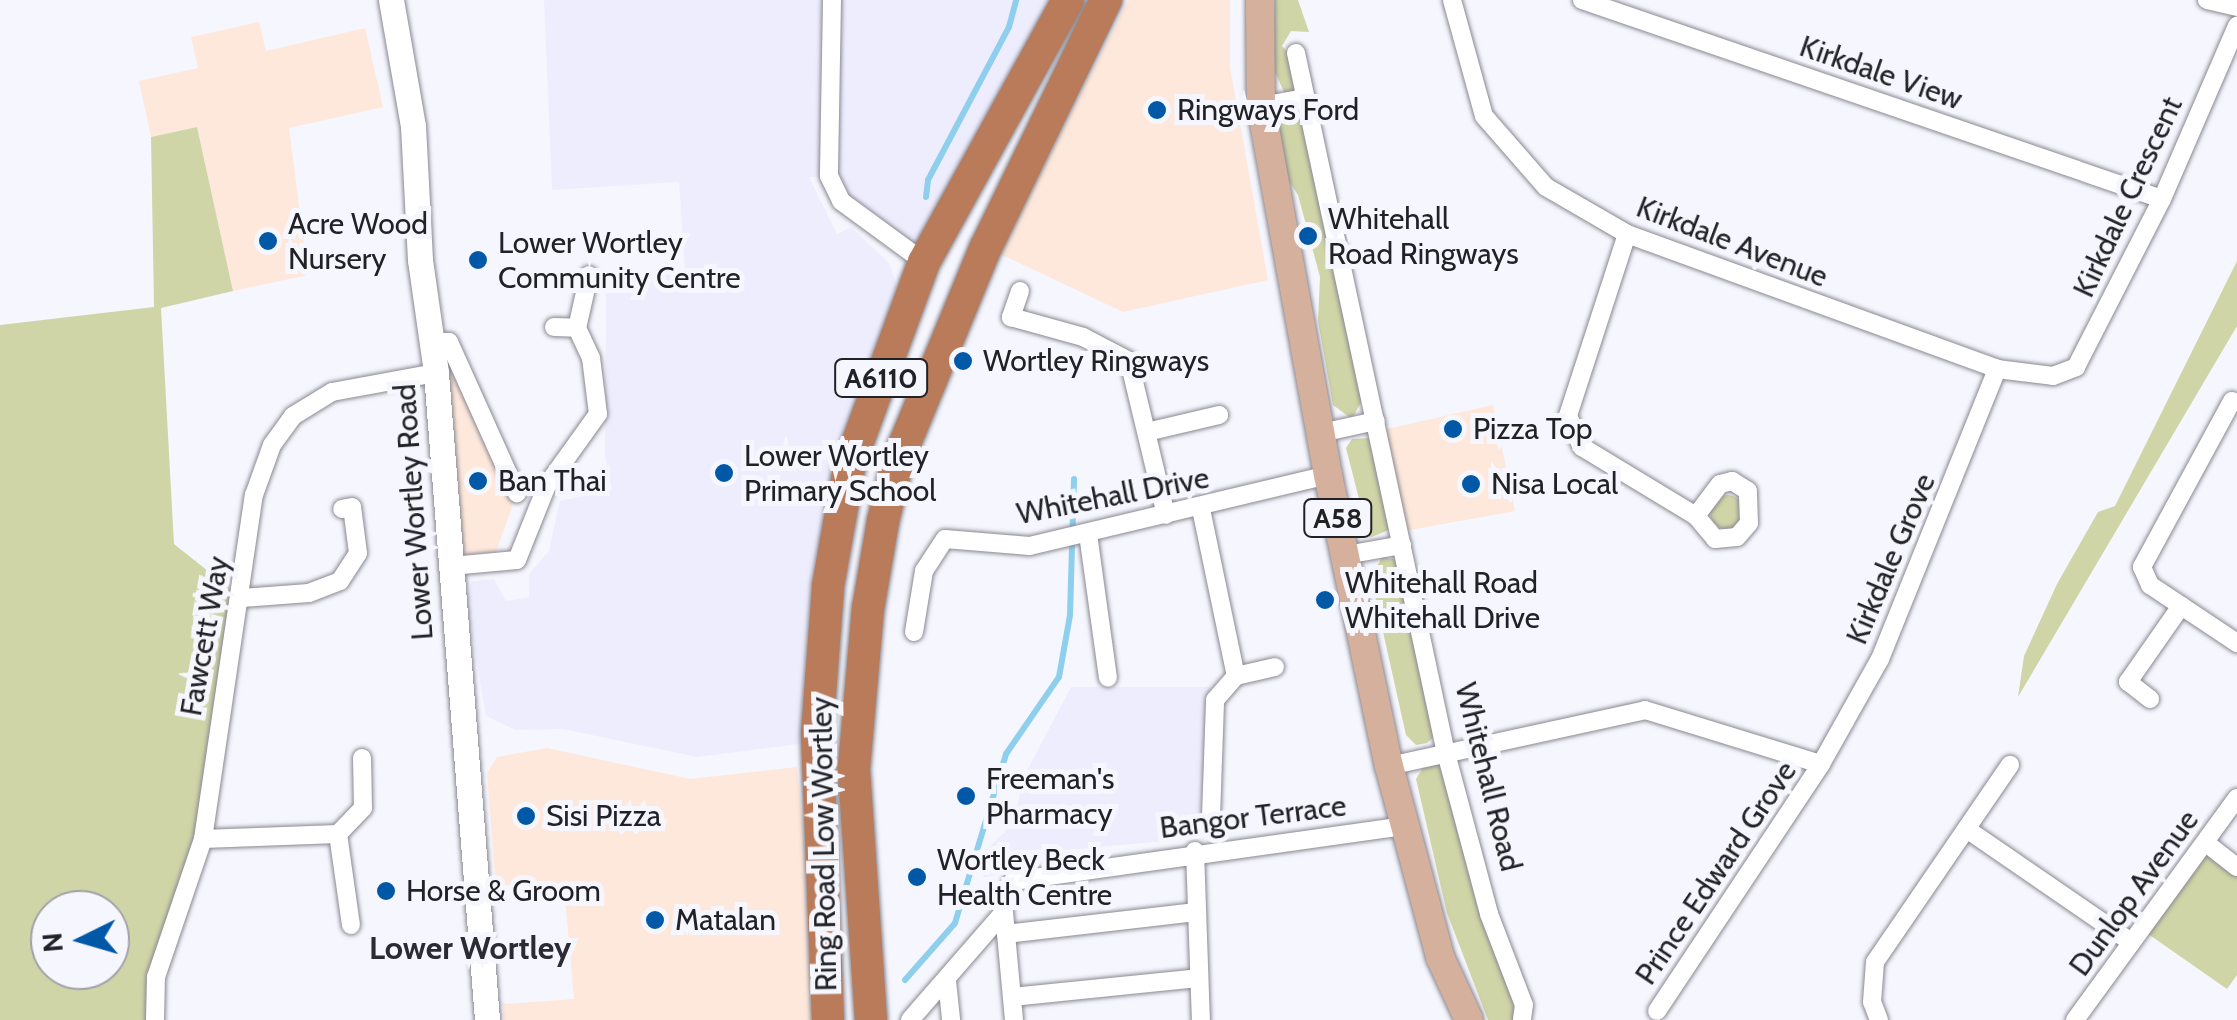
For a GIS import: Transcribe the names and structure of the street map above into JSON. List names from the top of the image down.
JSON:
{
  "streets": {
    "highway": ["A6110", "Ring Road Low Wortley"],
    "main road": ["A58"],
    "street": [
      "Kirkdale View",
      "Kirkdale Crescent",
      "Kirkdale Avenue",
      "Whitehall Drive",
      "Lower Wortley Road",
      "Kirkdale Grove",
      "Fawcett Way",
      "Whitehall Road",
      "Bangor Terrace",
      "Prince Edward Grove",
      "Dunlop Avenue"
    ]
  },
  "crossings": [
    ["Kirkdale View", "Kirkdale Crescent"],
    ["Kirkdale Crescent", "Kirkdale Avenue"],
    ["Kirkdale Avenue", "Kirkdale Grove"],
    ["Whitehall Drive", "A58"],
    ["Lower Wortley Road", "Fawcett Way"],
    ["A58", "Bangor Terrace"],
    ["Kirkdale Grove", "Prince Edward Grove"]
  ],
  "districts": ["Lower Wortley"],
  "places": [
    "Ringways Ford",
    "Whitehall Road Ringways",
    "Acre Wood Nursery",
    "Lower Wortley Community Centre",
    "Wortley Ringways",
    "Pizza Top",
    "Lower Wortley Primary School",
    "Ban Thai",
    "Nisa Local",
    "Whitehall Road Whitehall Drive",
    "Freeman's Pharmacy",
    "Sisi Pizza",
    "Wortley Beck Health Centre",
    "Horse & Groom",
    "Matalan"
  ],
  "north": "left"
}
